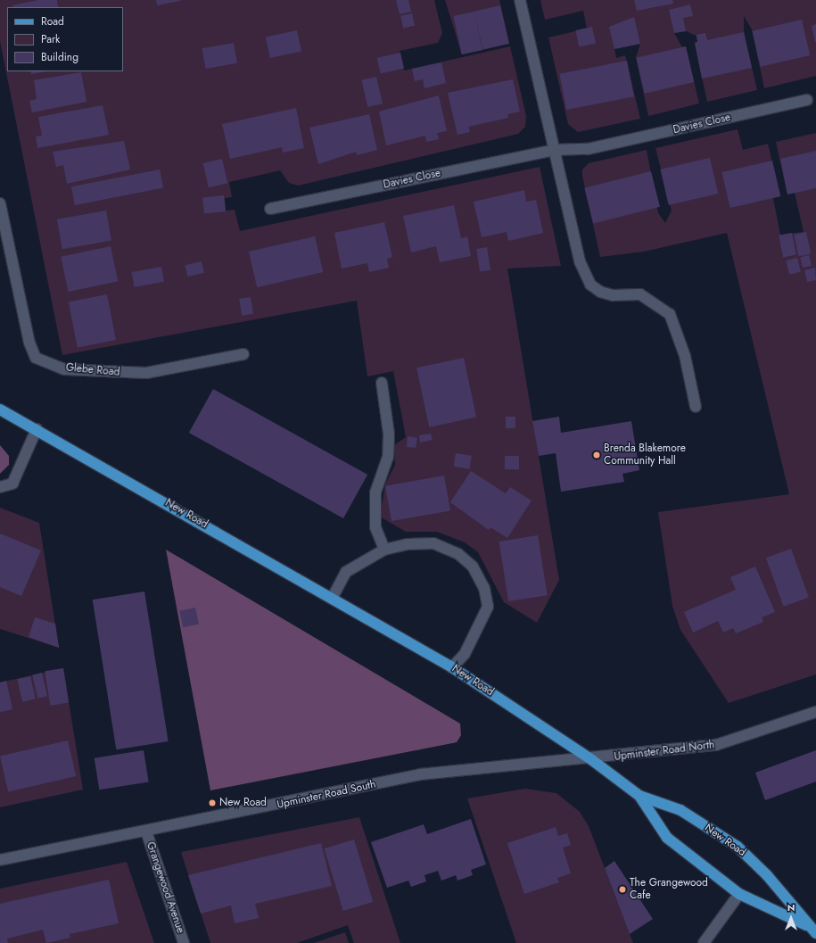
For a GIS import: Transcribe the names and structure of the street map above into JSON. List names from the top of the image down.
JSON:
{
  "streets": {
    "main road": ["New Road"],
    "street": [
      "Davies Close",
      "Glebe Road",
      "Upminster Road North",
      "Upminster Road South",
      "Grangewood Avenue"
    ]
  },
  "crossings": [
    ["New Road", "Upminster Road North"],
    ["New Road", "Upminster Road South"],
    ["Upminster Road North", "Upminster Road South"],
    ["Upminster Road South", "Grangewood Avenue"]
  ],
  "places": ["Brenda Blakemore Community Hall", "New Road", "The Grangewood Cafe"],
  "legend": ["Road", "Park", "Building"],
  "north": "top"
}
